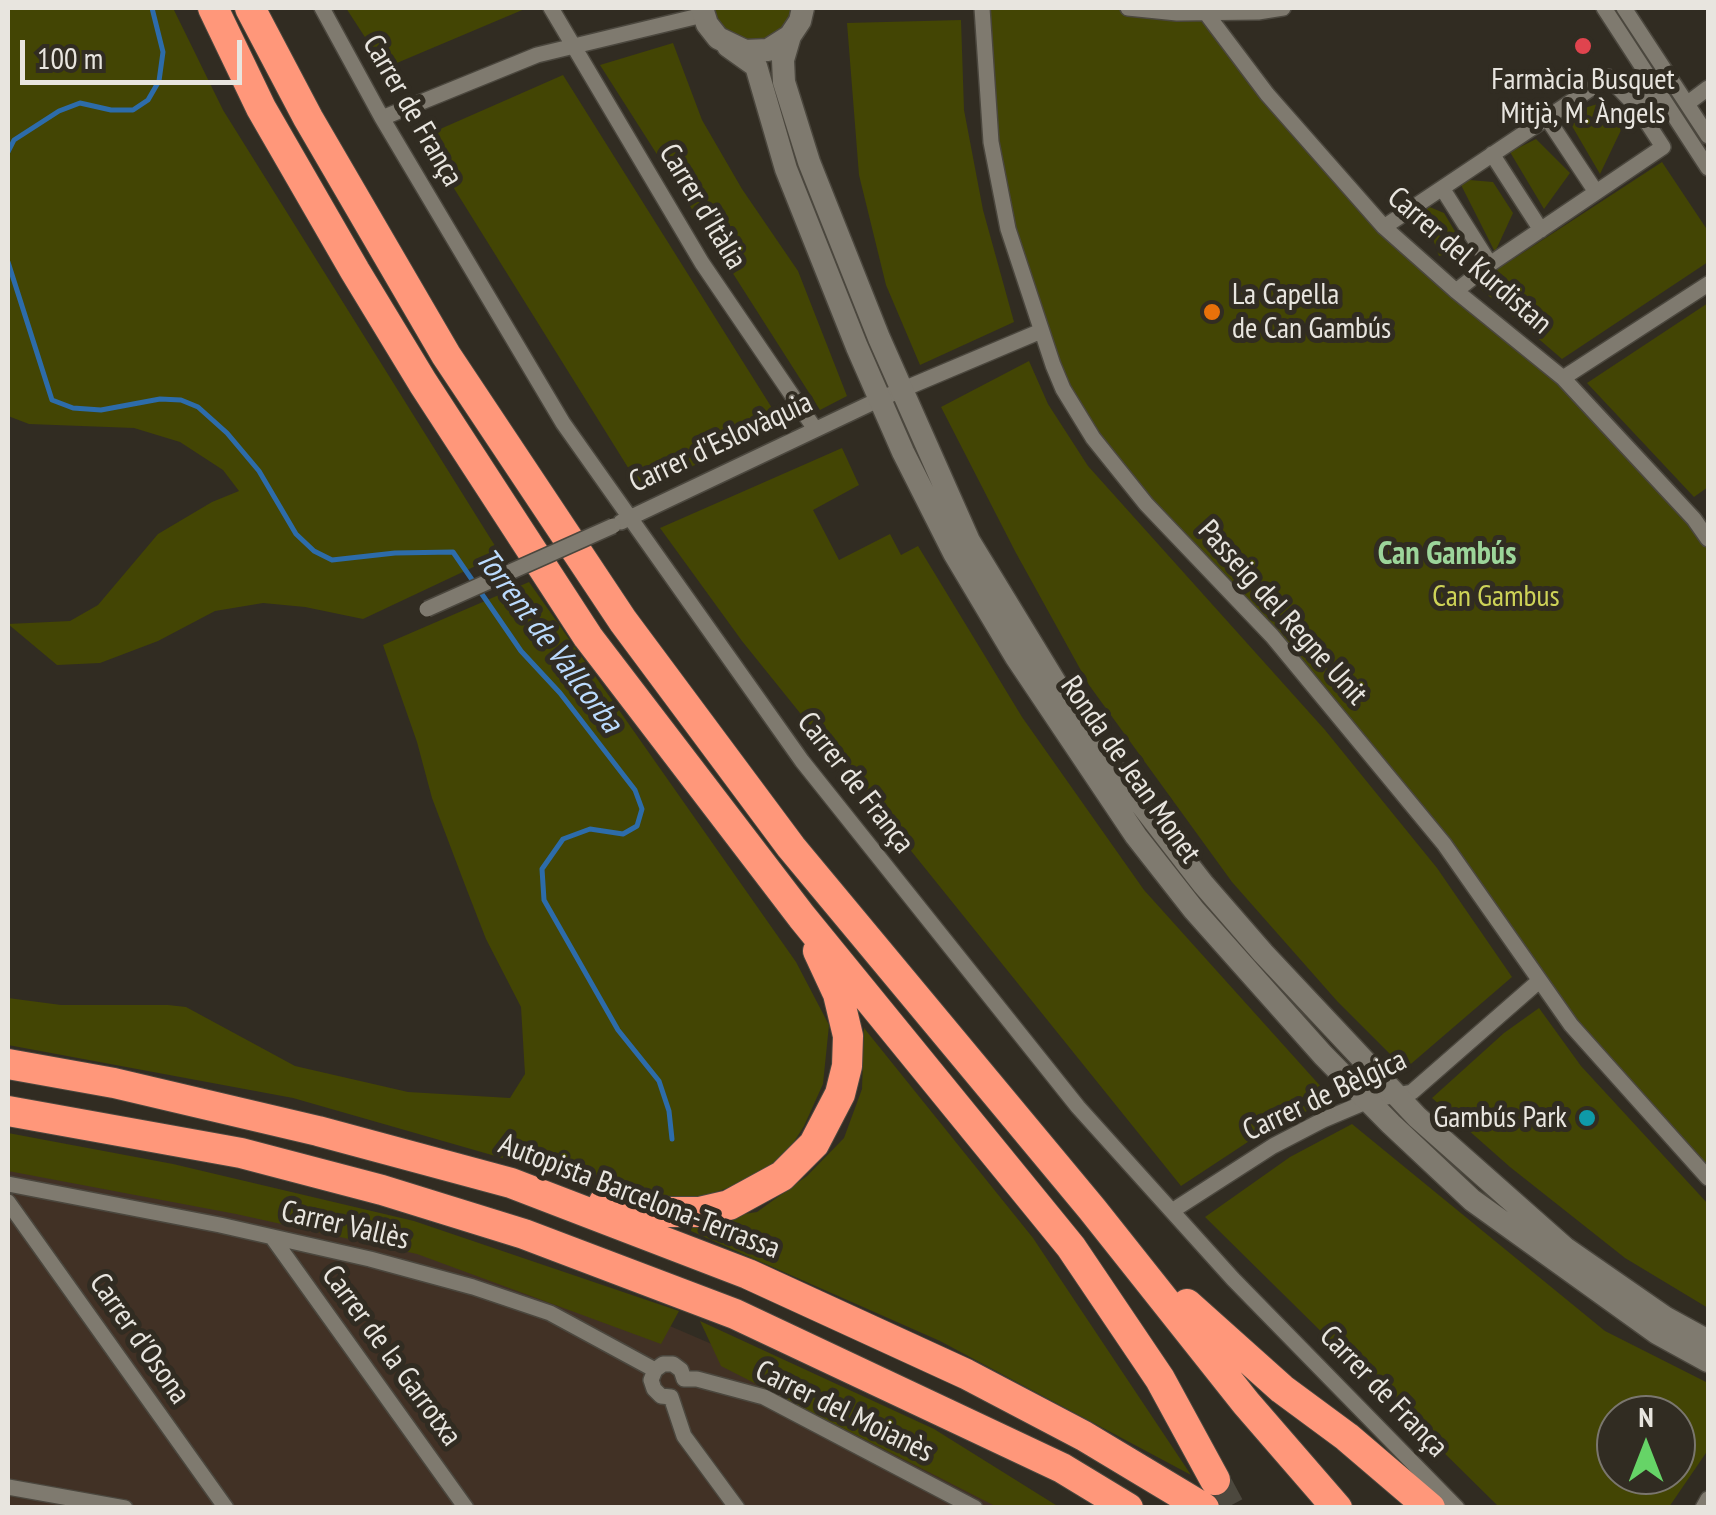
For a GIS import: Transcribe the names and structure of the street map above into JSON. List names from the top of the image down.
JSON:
{
  "streets": {
    "highway": ["Autopista Barcelona-Terrassa"],
    "street": [
      "Carrer de França",
      "Carrer d'Itàlia",
      "Carrer del Kurdistan",
      "Carrer d'Eslovàquia",
      "Passeig del Regne Unit",
      "Ronda de Jean Monet",
      "Carrer de Bèlgica",
      "Carrer Vallès",
      "Carrer d'Osona",
      "Carrer de la Garrotxa",
      "Carrer del Moianès"
    ]
  },
  "crossings": [
    ["Carrer de França", "Carrer d'Eslovàquia"],
    ["Carrer de França", "Carrer de Bèlgica"],
    ["Carrer d'Itàlia", "Carrer d'Eslovàquia"],
    ["Carrer d'Eslovàquia", "Passeig del Regne Unit"],
    ["Carrer d'Eslovàquia", "Ronda de Jean Monet"],
    ["Passeig del Regne Unit", "Carrer de Bèlgica"],
    ["Ronda de Jean Monet", "Carrer de Bèlgica"],
    ["Carrer Vallès", "Carrer de la Garrotxa"],
    ["Carrer Vallès", "Carrer del Moianès"]
  ],
  "districts": ["Can Gambús"],
  "water": ["Torrent de Vallcorba"],
  "parks": ["Can Gambus"],
  "places": ["Farmàcia Busquet Mitjà, M. Àngels", "La Capella de Can Gambús", "Gambús Park"],
  "scale_bar": "100 m",
  "north": "top"
}
